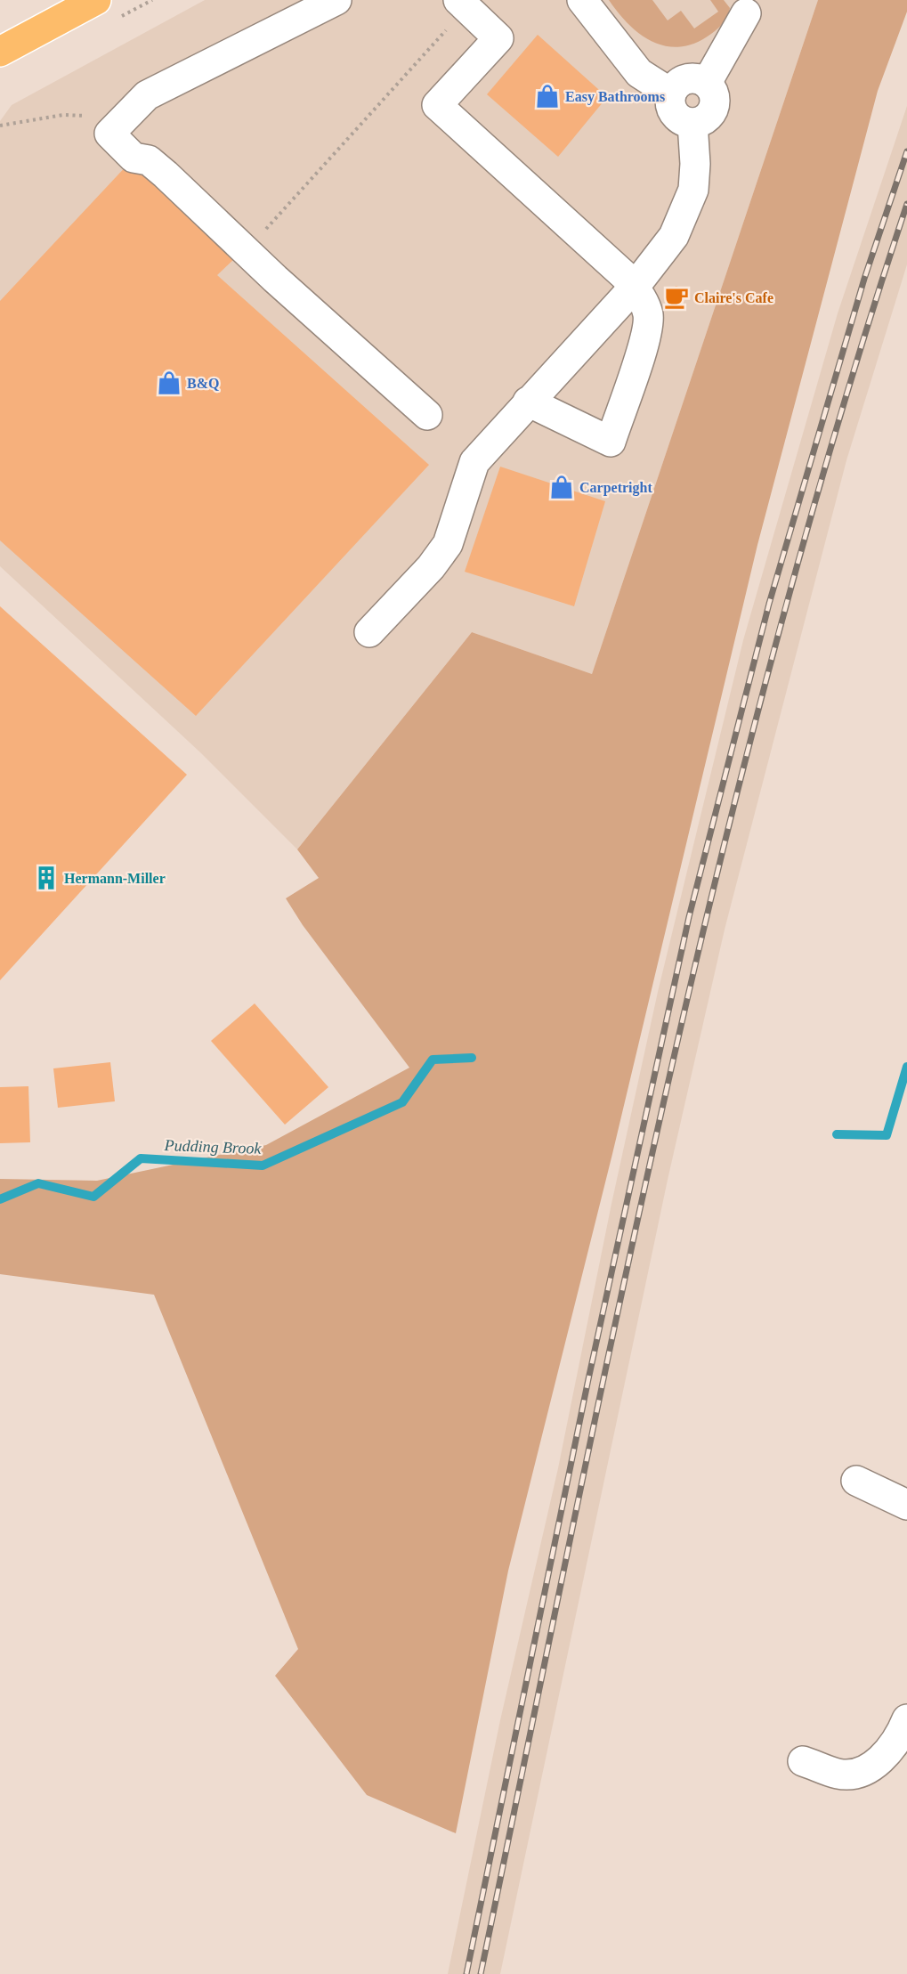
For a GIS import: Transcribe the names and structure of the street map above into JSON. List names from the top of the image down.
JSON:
{
  "water": ["Pudding Brook"],
  "places": {
    "shop": ["Easy Bathrooms", "B&Q", "Carpetright"],
    "cafe": ["Claire's Cafe"],
    "building": ["Hermann-Miller"]
  }
}
